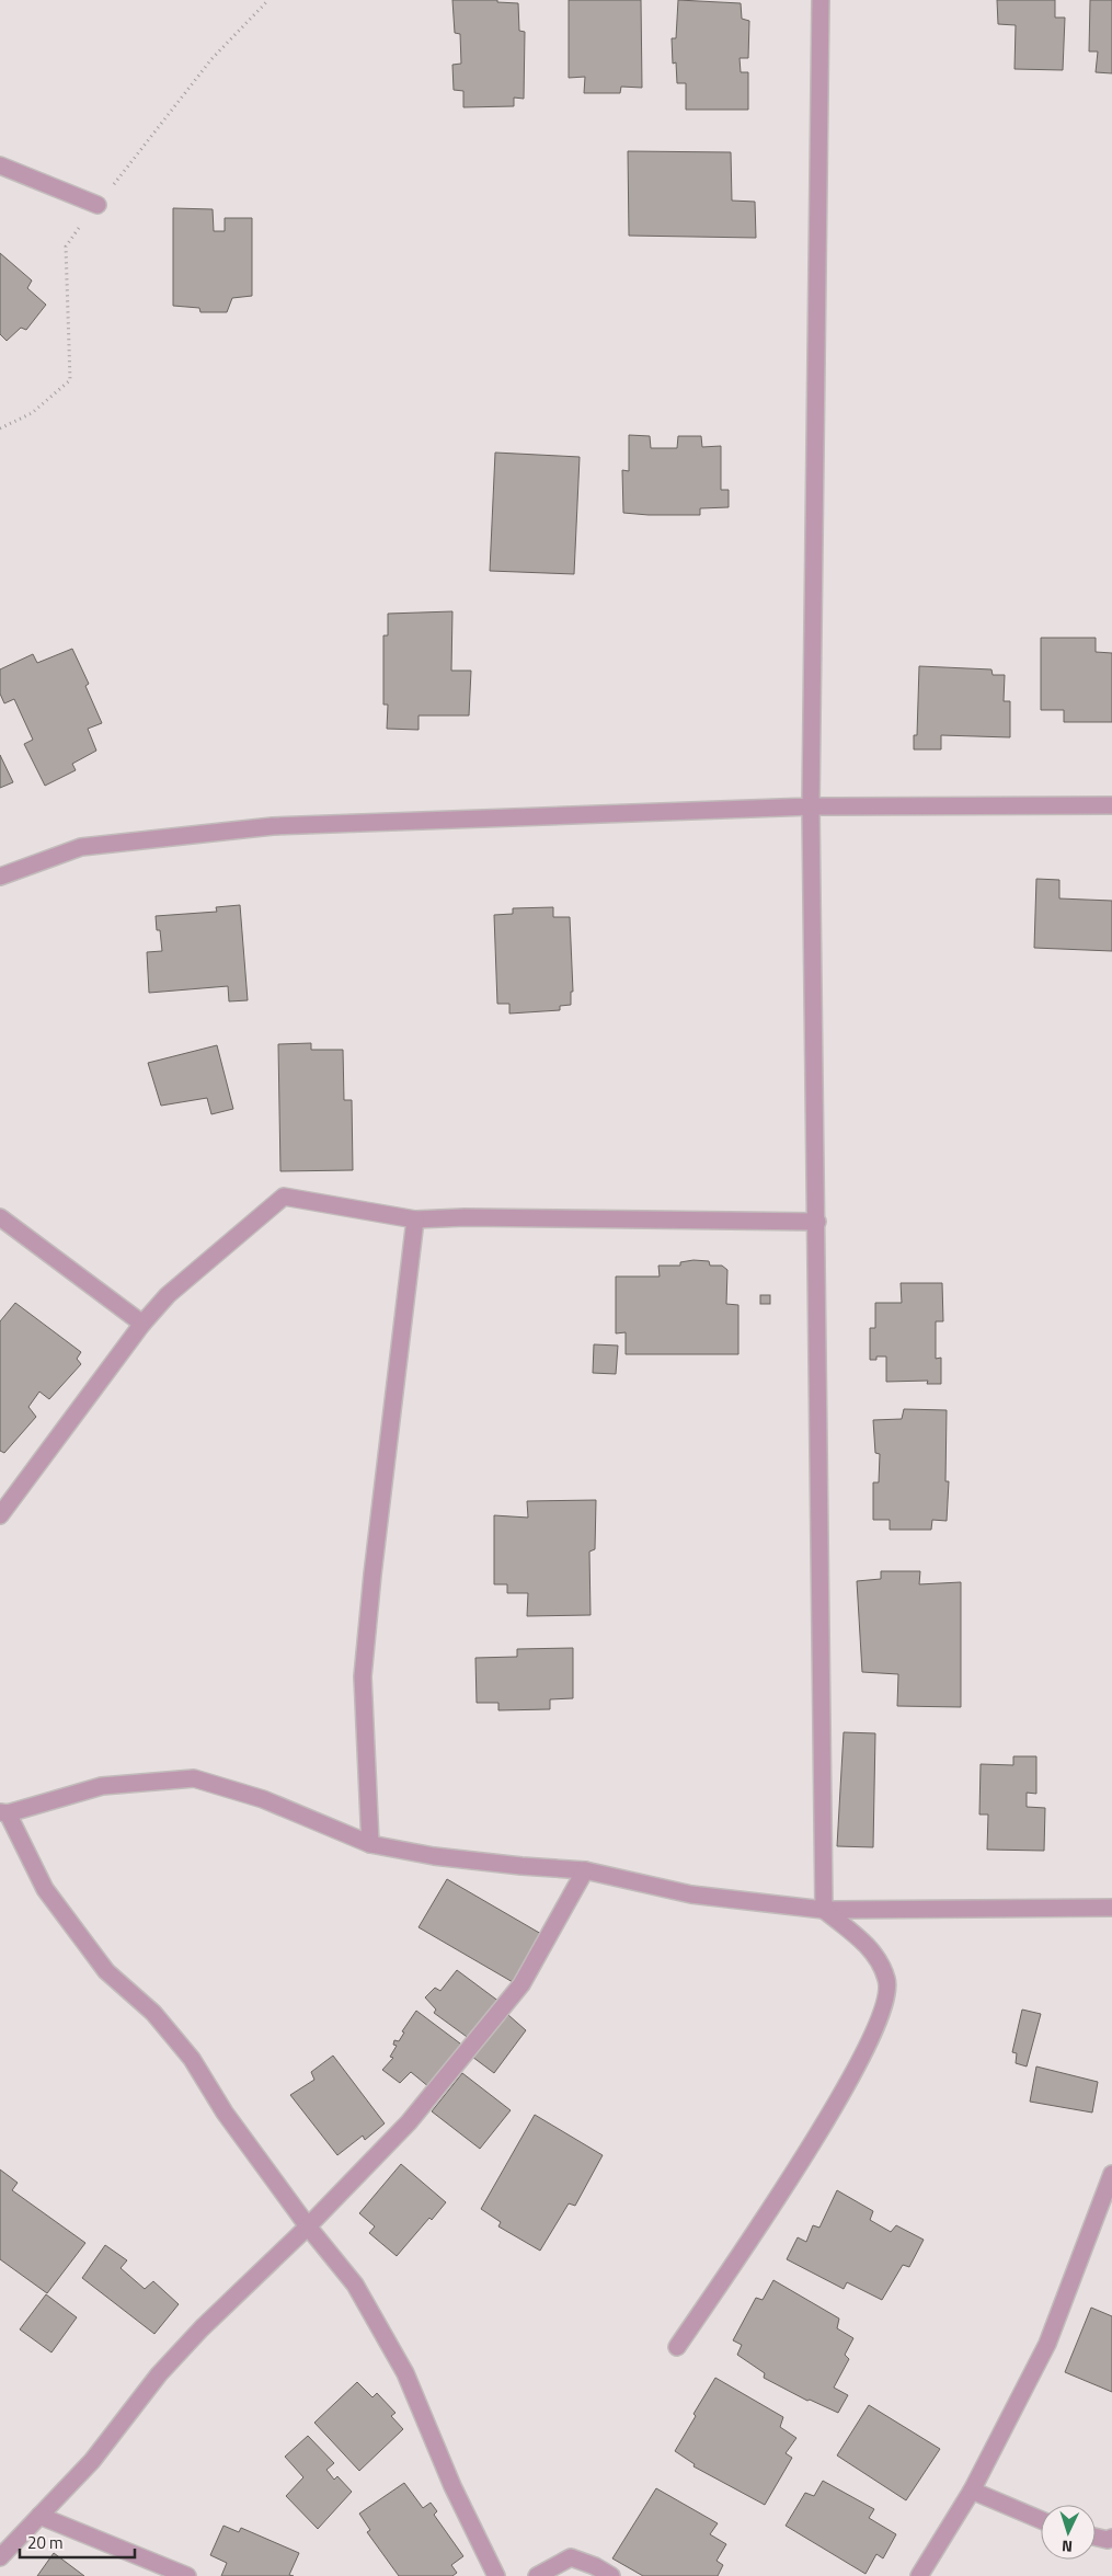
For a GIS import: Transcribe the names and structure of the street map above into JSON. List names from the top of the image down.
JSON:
{
  "scale_bar": "20 m",
  "north": "bottom"
}
